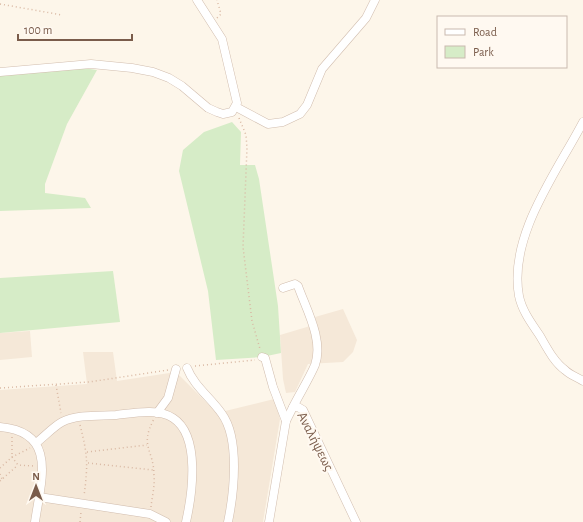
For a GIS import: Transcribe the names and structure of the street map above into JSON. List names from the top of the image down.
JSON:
{
  "streets": {
    "street": ["Αναλήψεως"]
  },
  "legend": ["Road", "Park"],
  "scale_bar": "100 m",
  "north": "top"
}
